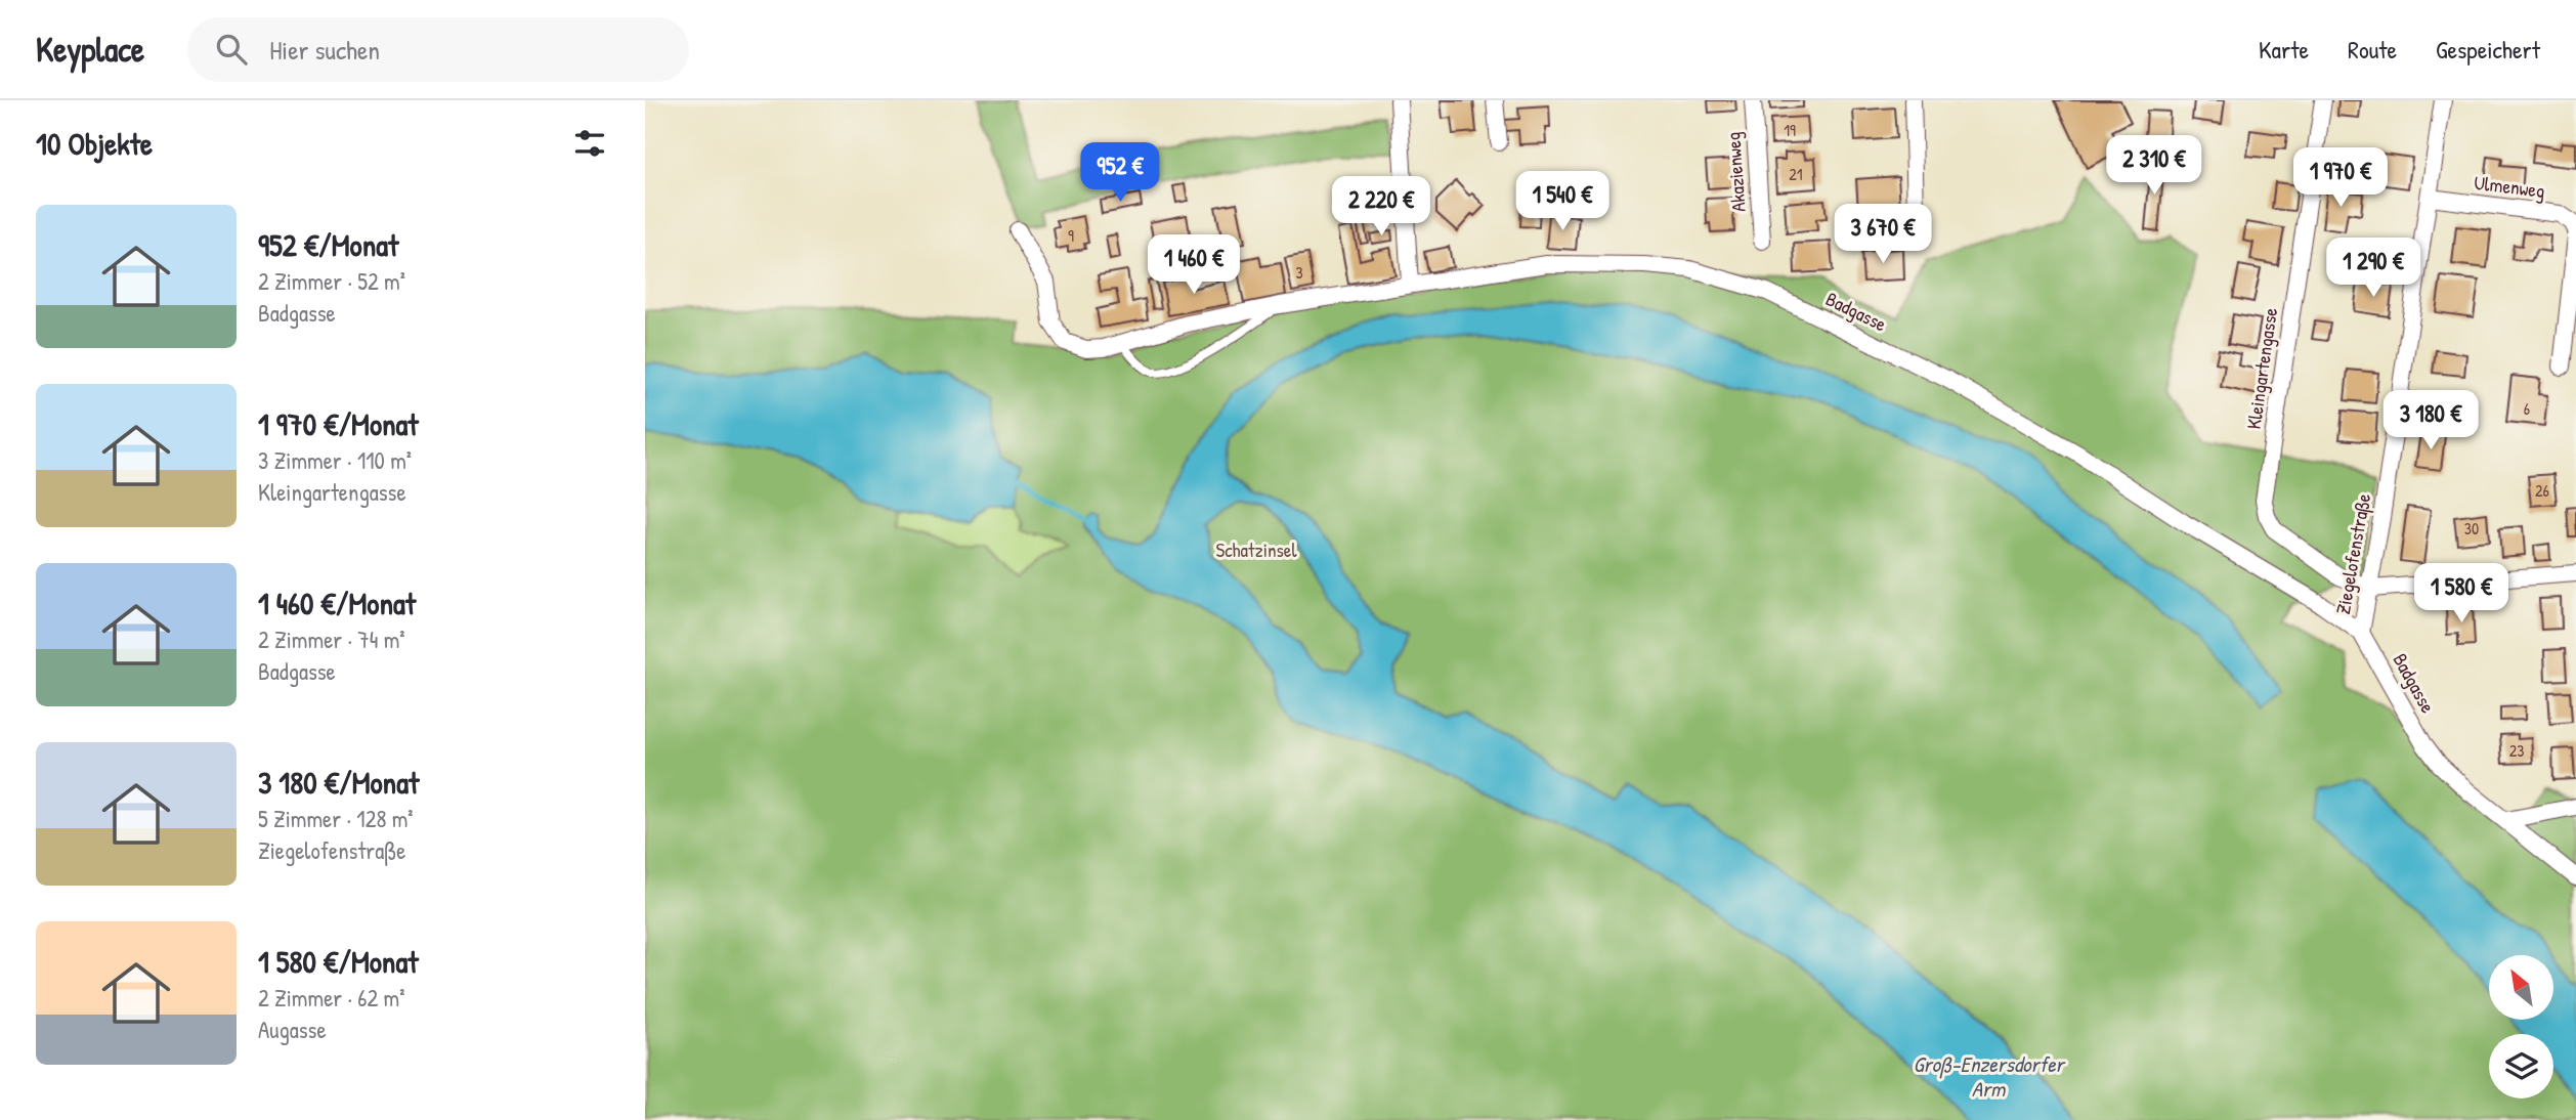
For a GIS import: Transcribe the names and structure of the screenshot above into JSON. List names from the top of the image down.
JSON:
{
  "streets": {
    "street": [
      "Akazienweg",
      "Ulmenweg",
      "Badgasse",
      "Kleingartengasse",
      "Ziegelofenstraße"
    ]
  },
  "crossings": [
    ["Ulmenweg", "Ziegelofenstraße"],
    ["Badgasse", "Ziegelofenstraße"],
    ["Kleingartengasse", "Ziegelofenstraße"]
  ],
  "water": ["Groß-Enzersdorfer Arm"],
  "parks": ["Schatzinsel"],
  "house_numbers": [
    "19",
    "21",
    "9",
    "3",
    "6",
    "26",
    "30",
    "23"
  ],
  "north": "top left",
  "page": {
    "header": "Keyplace",
    "search": "Hier suchen",
    "nav": ["Karte", "Route", "Gespeichert"],
    "heading": "10 Objekte",
    "price": [
      "2 310 €",
      "952 €",
      "1 970 €",
      "1 540 €",
      "2 220 €",
      "3 670 €",
      "1 460 €",
      "1 290 €",
      "3 180 €",
      "1 580 €"
    ],
    "list": [
      {
        "name": "952 €/Monat",
        "note": "2 Zimmer · 52 m² · Badgasse"
      },
      {
        "name": "1 970 €/Monat",
        "note": "3 Zimmer · 110 m² · Kleingartengasse"
      },
      {
        "name": "1 460 €/Monat",
        "note": "2 Zimmer · 74 m² · Badgasse"
      },
      {
        "name": "3 180 €/Monat",
        "note": "5 Zimmer · 128 m² · Ziegelofenstraße"
      },
      {
        "name": "1 580 €/Monat",
        "note": "2 Zimmer · 62 m² · Augasse"
      }
    ]
  }
}
